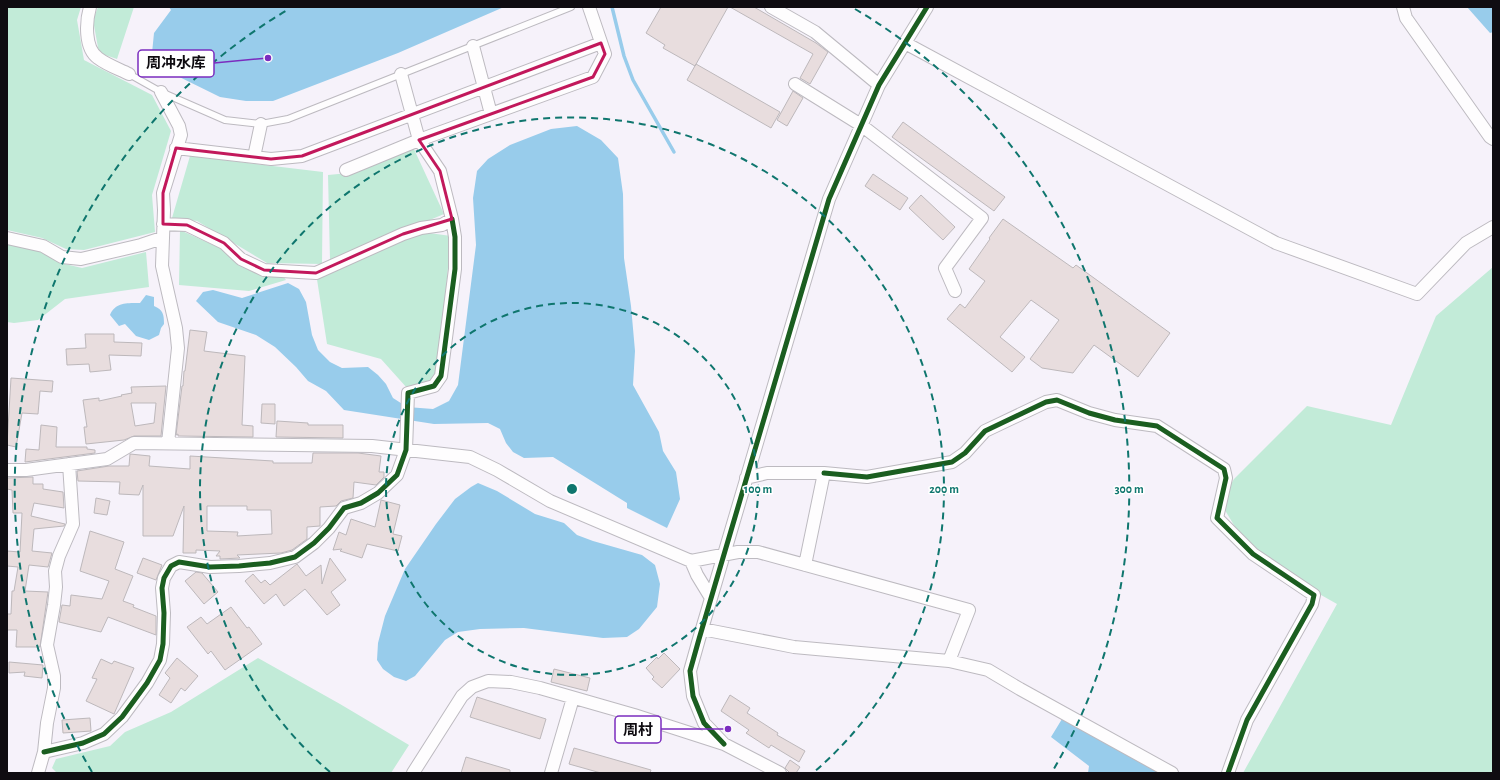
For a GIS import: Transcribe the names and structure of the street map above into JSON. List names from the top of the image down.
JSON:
{
  "places": ["周冲水库", "周村"],
  "rings": ["100 m", "200 m", "300 m"]
}
